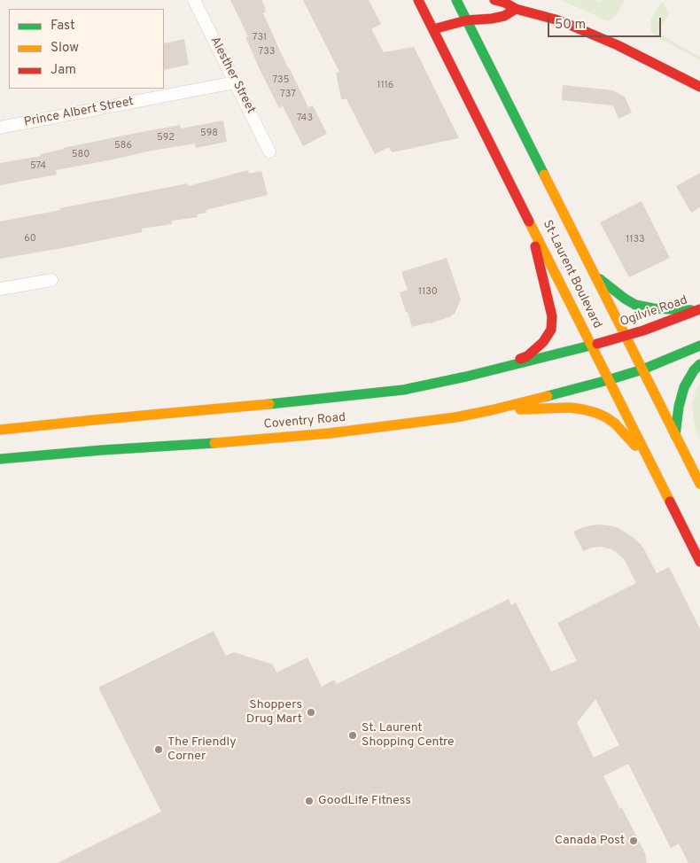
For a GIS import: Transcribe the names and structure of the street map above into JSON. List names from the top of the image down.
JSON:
{
  "streets": {
    "main road": ["St-Laurent Boulevard", "Ogilvie Road", "Coventry Road"],
    "street": ["Alesther Street", "Prince Albert Street"]
  },
  "crossings": [
    ["Alesther Street", "Prince Albert Street"],
    ["St-Laurent Boulevard", "Ogilvie Road"],
    ["St-Laurent Boulevard", "Coventry Road"],
    ["Ogilvie Road", "Coventry Road"]
  ],
  "places": [
    "Shoppers Drug Mart",
    "St. Laurent Shopping Centre",
    "The Friendly Corner",
    "GoodLife Fitness",
    "Canada Post"
  ],
  "house_numbers": [
    "731",
    "733",
    "735",
    "1116",
    "737",
    "743",
    "598",
    "592",
    "586",
    "580",
    "574",
    "60",
    "1133",
    "1130"
  ],
  "legend": ["Fast", "Slow", "Jam"],
  "scale_bar": "50 m"
}
